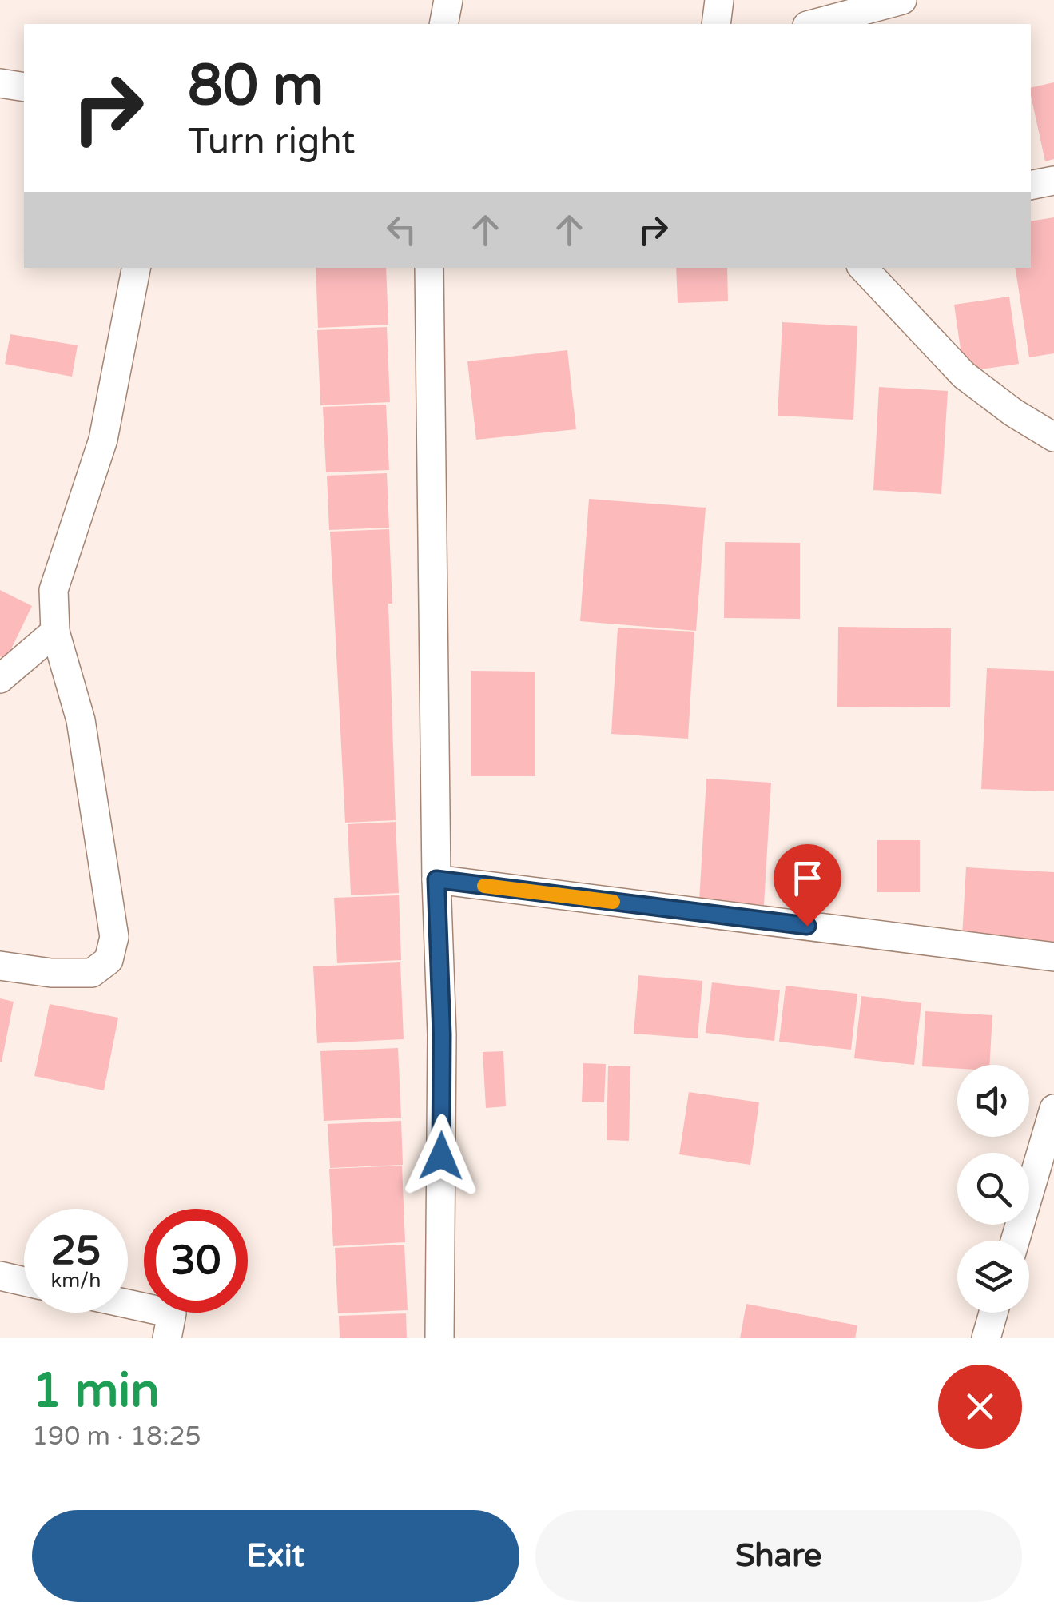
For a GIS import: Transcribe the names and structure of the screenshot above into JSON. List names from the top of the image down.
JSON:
{
  "page": {
    "turn": ["80 m", "Turn right"],
    "speed": "25 km/h",
    "limit": "30",
    "heading": ["1 min", "190 m · 18:25"],
    "buttons": ["Exit", "Share"]
  }
}
